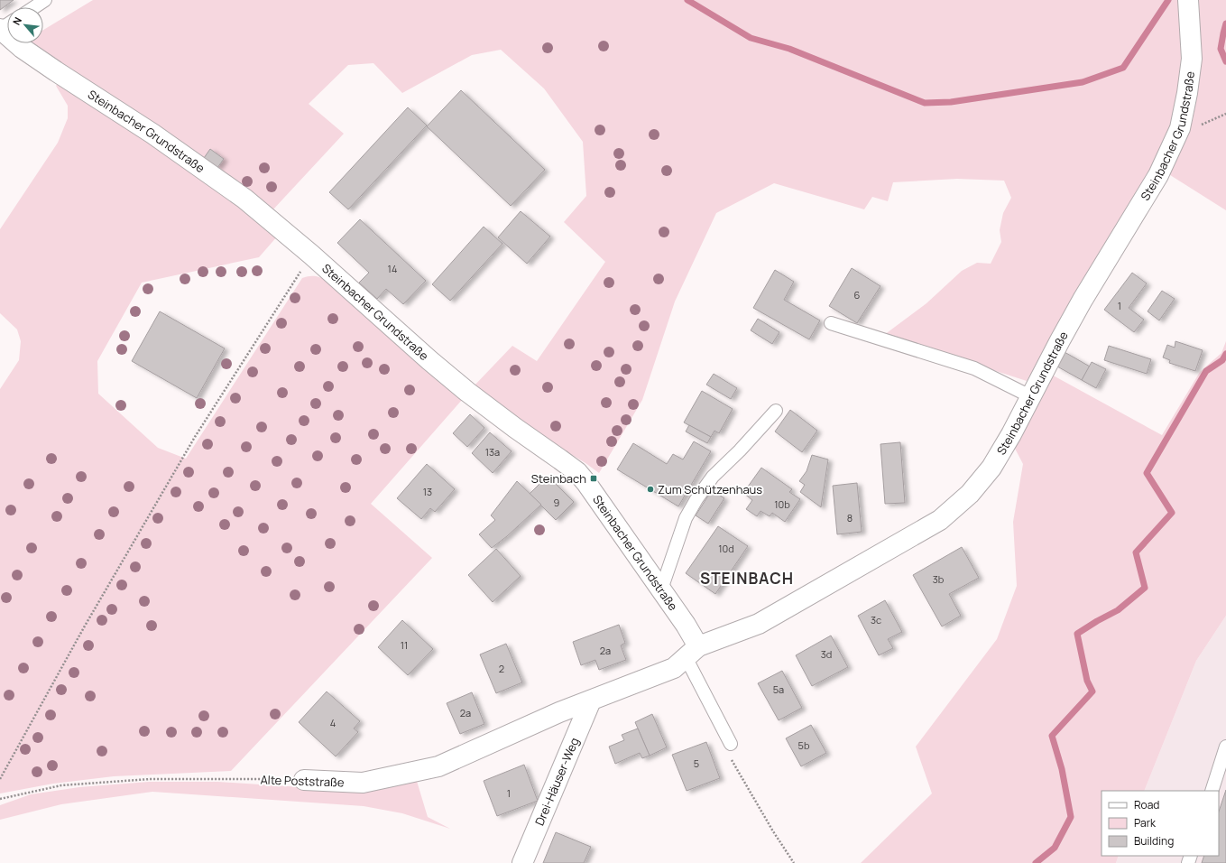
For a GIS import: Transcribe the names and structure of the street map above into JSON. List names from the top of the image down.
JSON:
{
  "streets": {
    "street": ["Steinbacher Grundstraße", "Alte Poststraße", "Drei-Häuser-Weg"]
  },
  "crossings": [
    ["Steinbacher Grundstraße", "Alte Poststraße"],
    ["Steinbacher Grundstraße", "Drei-Häuser-Weg"],
    ["Alte Poststraße", "Drei-Häuser-Weg"]
  ],
  "districts": ["STEINBACH"],
  "places": {
    "transit": ["Steinbach"],
    "other": ["Zum Schützenhaus"]
  },
  "house_numbers": [
    "14",
    "6",
    "1",
    "13a",
    "13",
    "9",
    "10b",
    "8",
    "10d",
    "3b",
    "3c",
    "11",
    "2a",
    "3d",
    "2",
    "5a",
    "2a",
    "4",
    "5b",
    "5",
    "1"
  ],
  "legend": ["Road", "Park", "Building"],
  "north": "top left"
}
